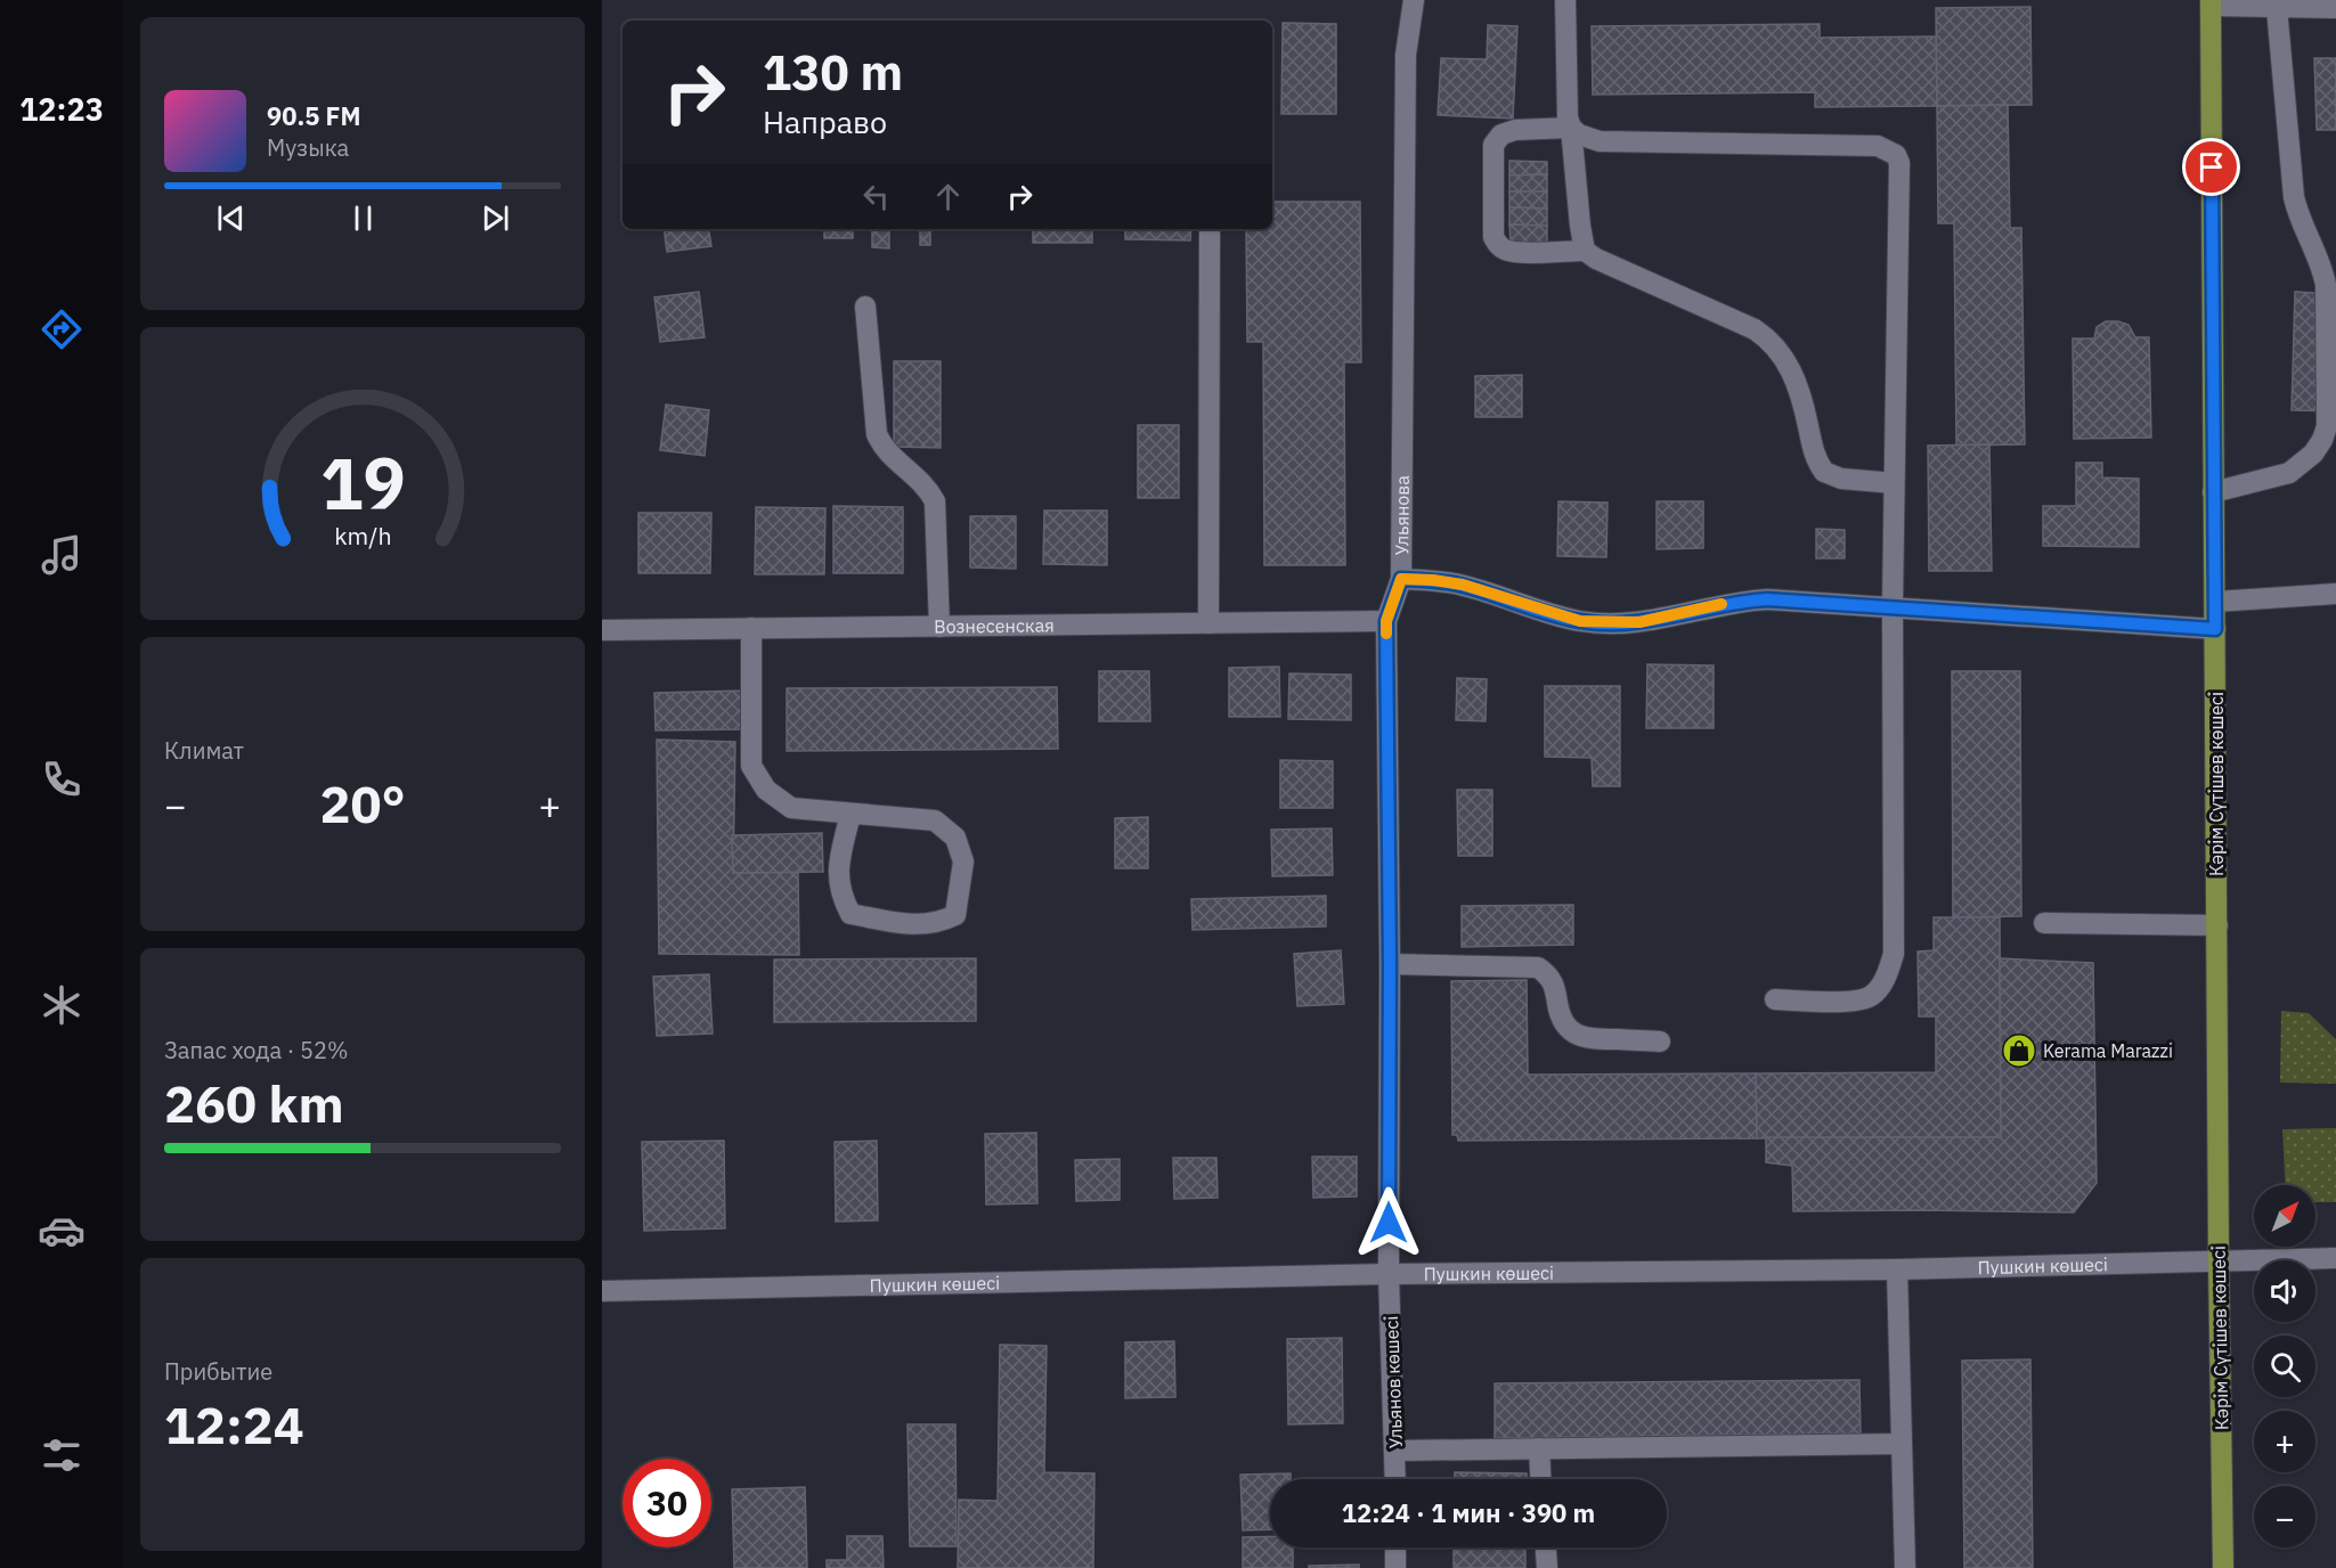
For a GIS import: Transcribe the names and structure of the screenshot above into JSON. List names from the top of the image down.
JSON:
{
  "streets": {
    "main road": ["Кәрім Сүтішев көшесі"],
    "street": [
      "Ульянова",
      "Вознесенская",
      "Пушкин көшесі",
      "Ульянов көшесі"
    ]
  },
  "crossings": [
    ["Ульянова", "Вознесенская"],
    ["Ульянова", "Пушкин көшесі"],
    ["Ульянова", "Ульянов көшесі"],
    ["Кәрім Сүтішев көшесі", "Пушкин көшесі"],
    ["Пушкин көшесі", "Ульянов көшесі"]
  ],
  "places": {
    "shop": ["Kerama Marazzi"]
  },
  "north": "top right",
  "page": {
    "tabs": "12:23",
    "turn": ["130 m", "Направо"],
    "song": ["90.5 FM", "Музыка"],
    "tile": [
      "Климат",
      ["Запас хода · 52%", "260 km"],
      ["Прибытие", "12:24"]
    ],
    "heat": ["−", "20°", "+"],
    "map_buttons": ["+", "−"],
    "limit": "30",
    "trip": "12:24 · 1 мин · 390 m",
    "gauge": ["19", "km/h"]
  }
}
